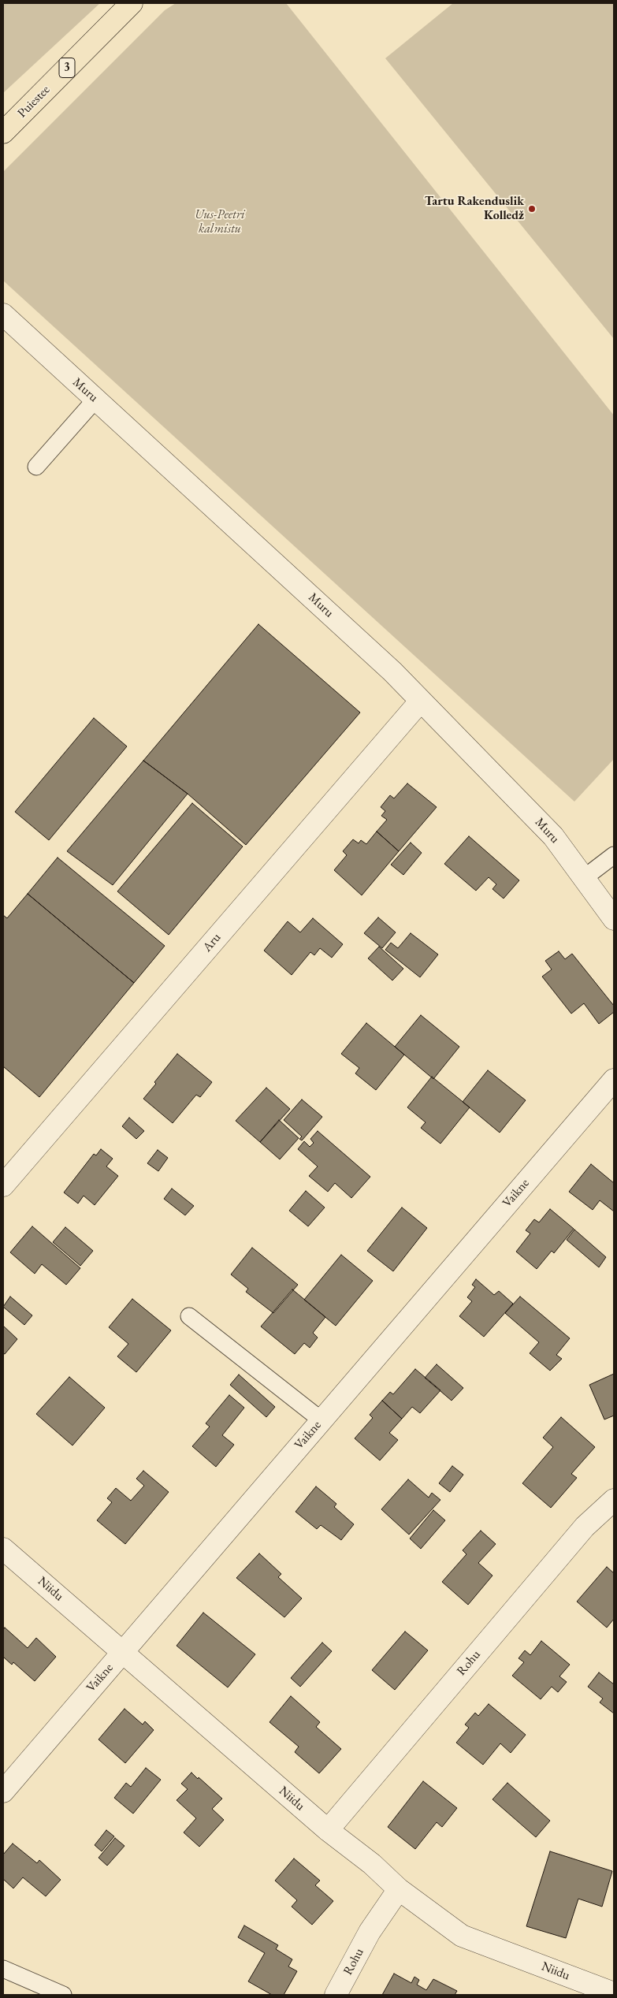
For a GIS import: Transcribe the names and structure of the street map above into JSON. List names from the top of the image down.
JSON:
{
  "streets": {
    "highway": ["3", "Puiestee"],
    "street": [
      "Muru",
      "Aru",
      "Vaikne",
      "Niidu",
      "Rohu"
    ]
  },
  "crossings": [
    ["Muru", "Aru"],
    ["Vaikne", "Niidu"],
    ["Niidu", "Rohu"]
  ],
  "parks": ["Uus-Peetri kalmistu"],
  "places": ["Tartu Rakenduslik Kolledž"]
}
